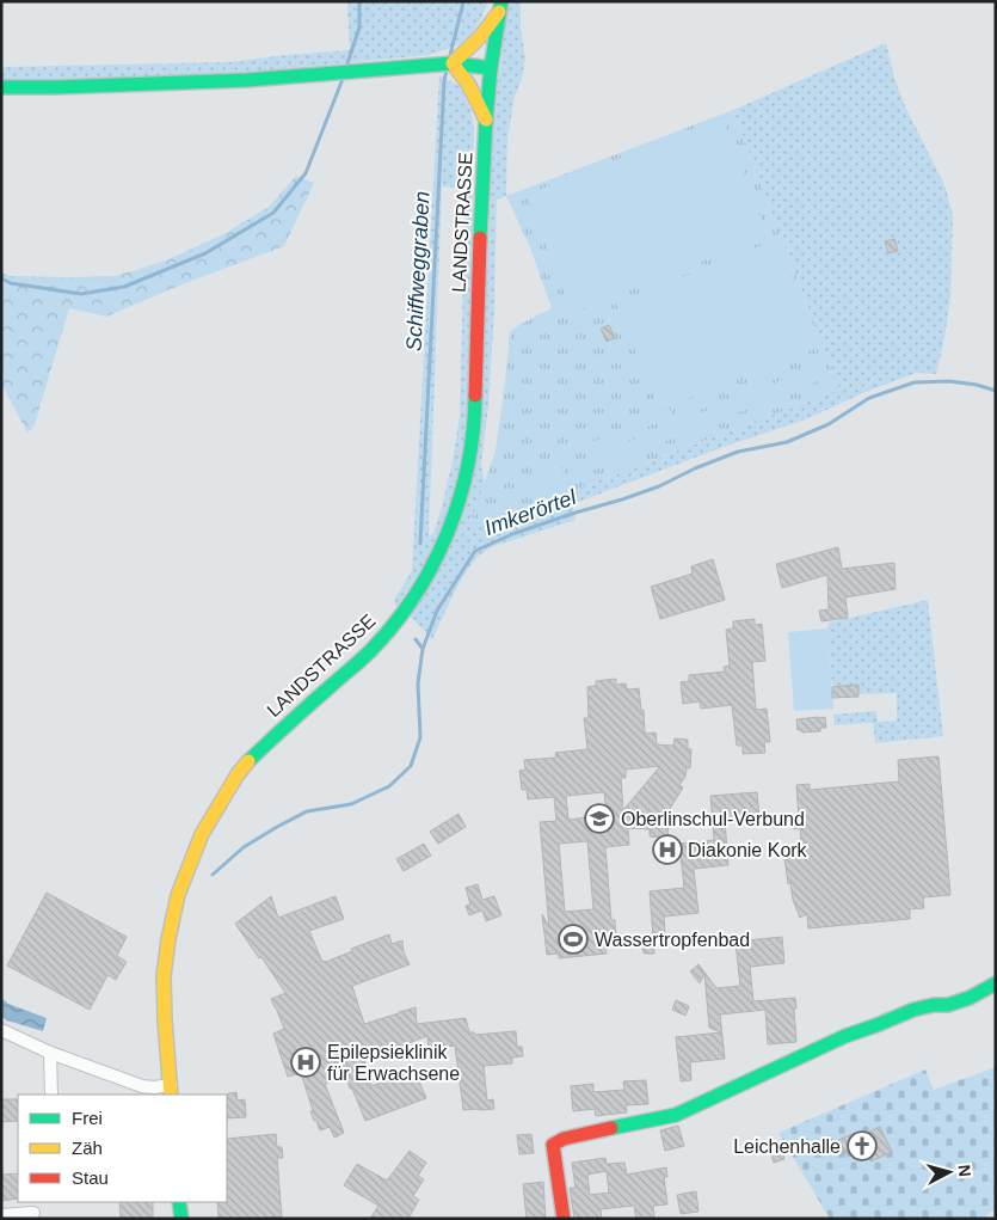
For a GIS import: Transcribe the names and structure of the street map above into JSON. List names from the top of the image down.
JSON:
{
  "streets": {
    "main road": ["LANDSTRASSE"]
  },
  "water": ["Schiffweggraben", "Imkerörtel"],
  "places": {
    "school or university": ["Oberlinschul-Verbund"],
    "hospital": ["Diakonie Kork", "Epilepsieklinik für Erwachsene"],
    "sports": ["Wassertropfenbad"],
    "church": ["Leichenhalle"]
  },
  "legend": ["Frei", "Zäh", "Stau"],
  "north": "right"
}
